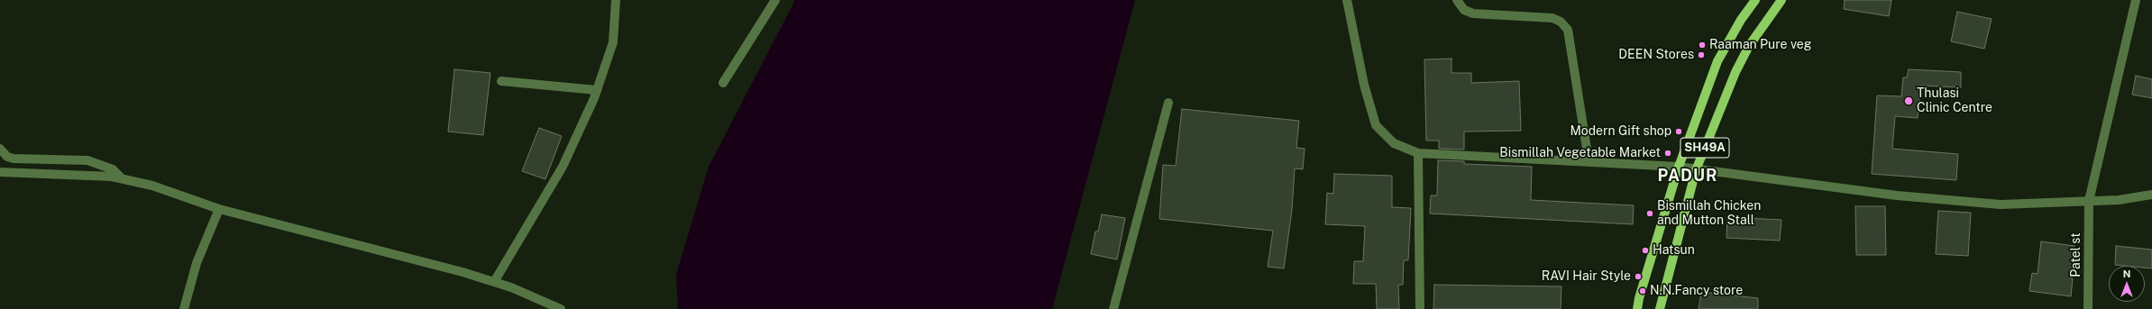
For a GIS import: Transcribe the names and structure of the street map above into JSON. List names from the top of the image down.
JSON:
{
  "streets": {
    "main road": ["SH49A"],
    "street": ["Patel st"]
  },
  "districts": ["PADUR"],
  "places": [
    "Raaman Pure veg",
    "DEEN Stores",
    "Thulasi Clinic Centre",
    "Modern Gift shop",
    "Bismillah Vegetable Market",
    "Bismillah Chicken and Mutton Stall",
    "Hatsun",
    "RAVI Hair Style",
    "N.N.Fancy store"
  ],
  "north": "top"
}
